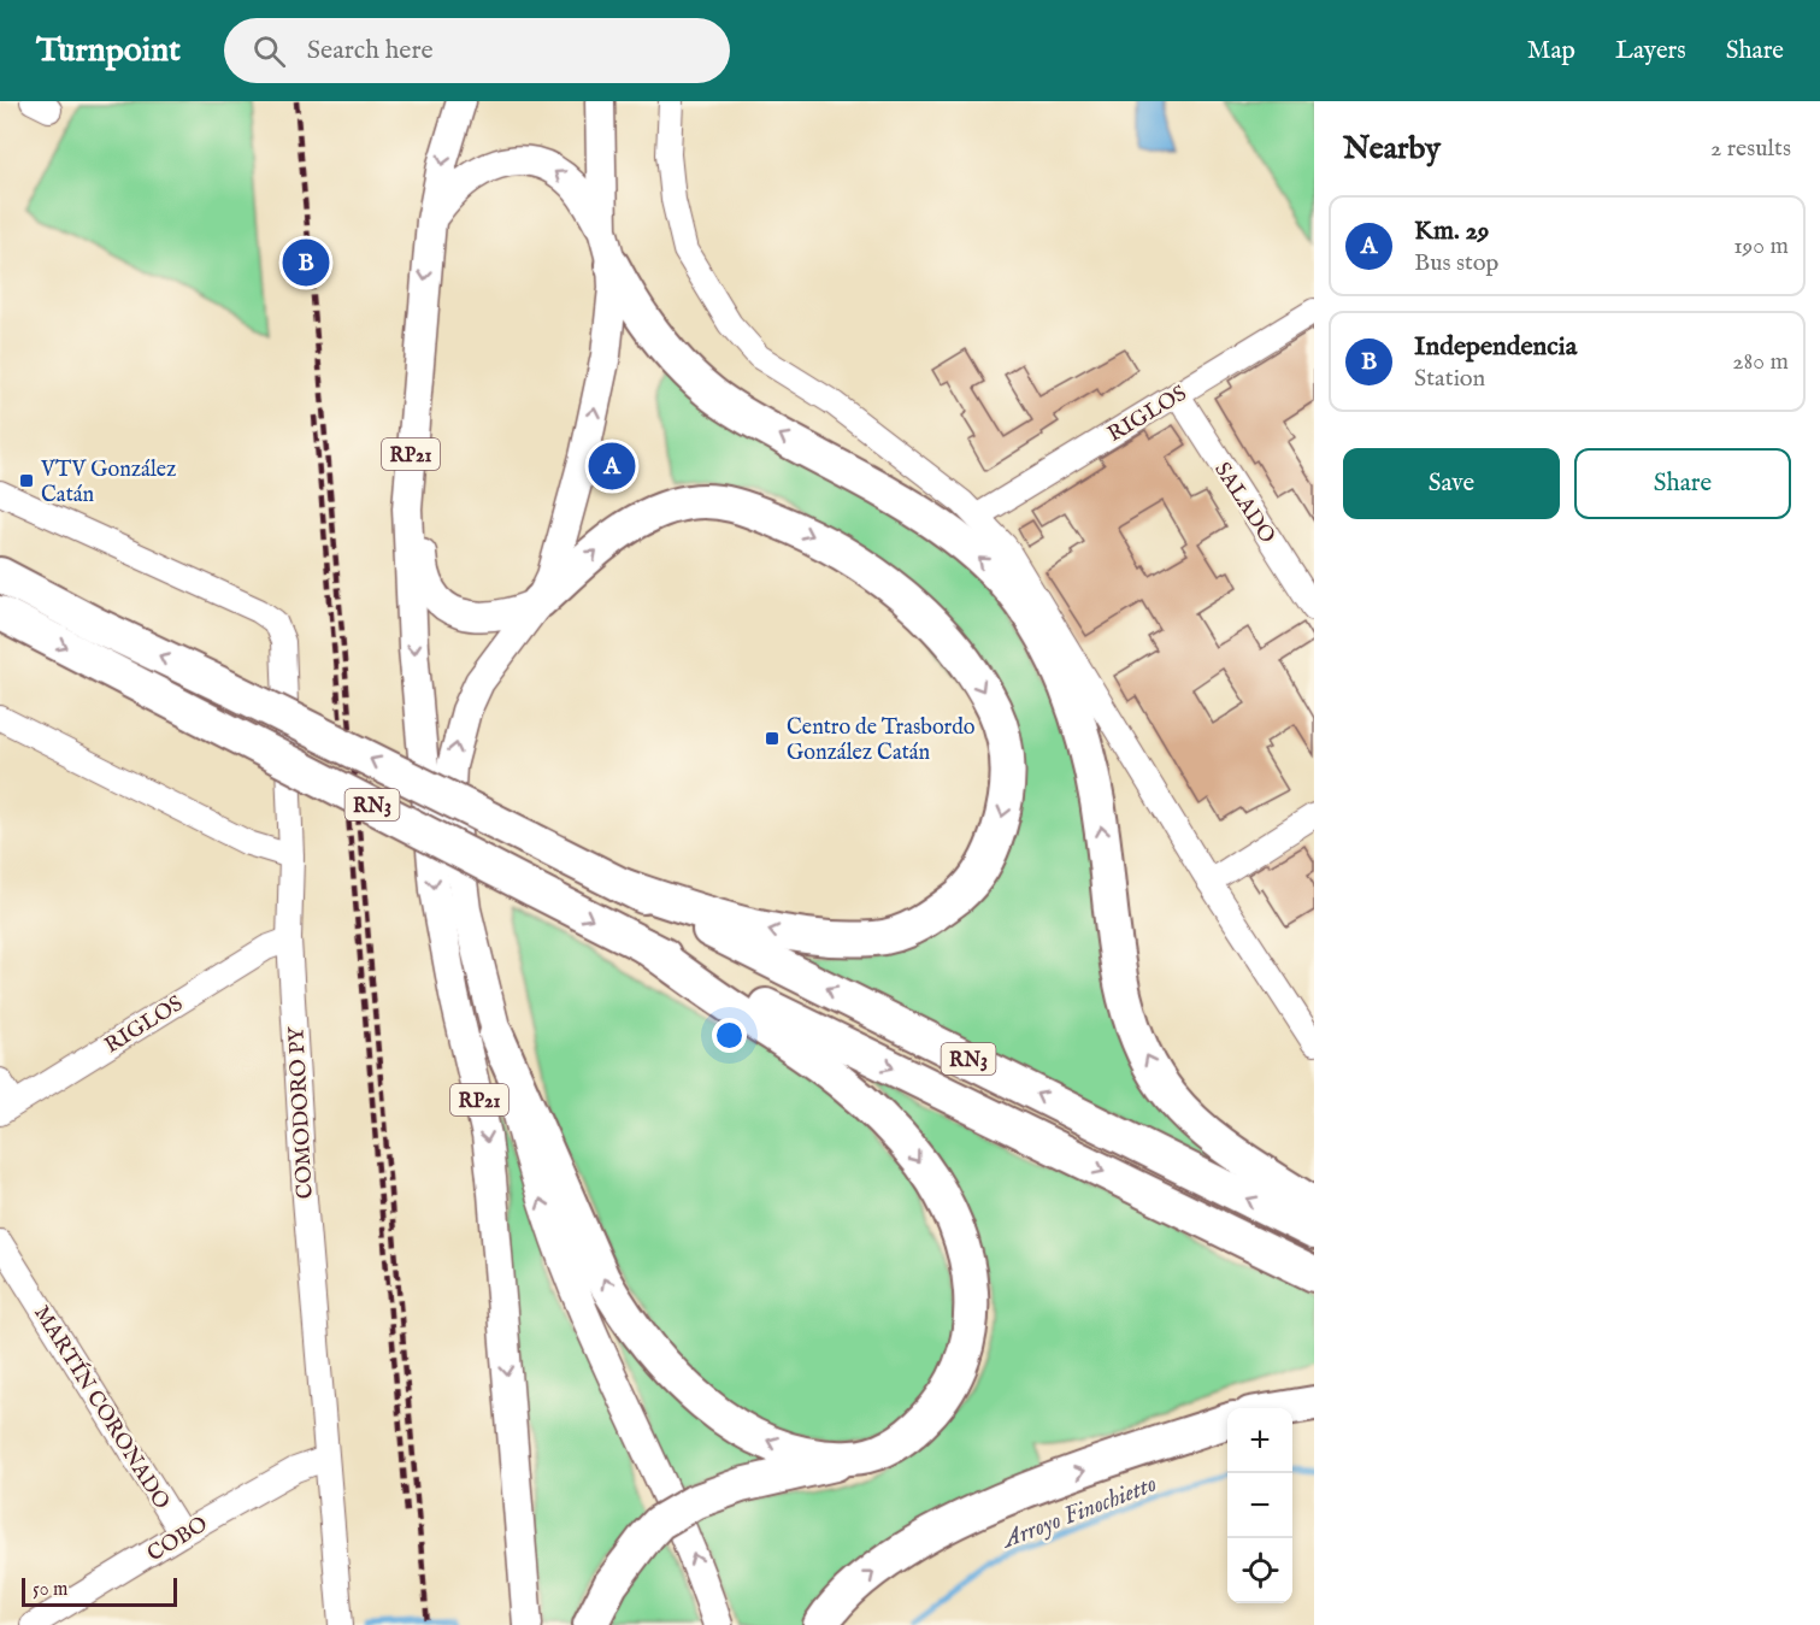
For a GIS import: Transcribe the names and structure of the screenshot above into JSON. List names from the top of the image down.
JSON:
{
  "streets": {
    "highway": ["RN3"],
    "main road": ["RP21"],
    "street": [
      "RIGLOS",
      "SALADO",
      "COMODORO PY",
      "MARTÍN CORONADO",
      "COBO"
    ]
  },
  "crossings": [
    ["RIGLOS", "SALADO"],
    ["RIGLOS", "COMODORO PY"],
    ["COMODORO PY", "COBO"],
    ["MARTÍN CORONADO", "COBO"]
  ],
  "water": ["Arroyo Finochietto"],
  "places": {
    "transit": ["VTV González Catán", "Centro de Trasbordo González Catán"]
  },
  "scale_bar": "50 m",
  "page": {
    "header": "Turnpoint",
    "search": "Search here",
    "nav": ["Map", "Layers", "Share"],
    "heading": ["Nearby", "2 results"],
    "list": [
      {
        "mark": "A",
        "name": "Km. 29",
        "note": "Bus stop",
        "value": "190 m"
      },
      {
        "mark": "B",
        "name": "Independencia",
        "note": "Station",
        "value": "280 m"
      }
    ],
    "pins": ["B", "A"],
    "buttons": ["Save", "Share"],
    "map_buttons": ["+", "−"],
    "scale": "50 m"
  }
}
